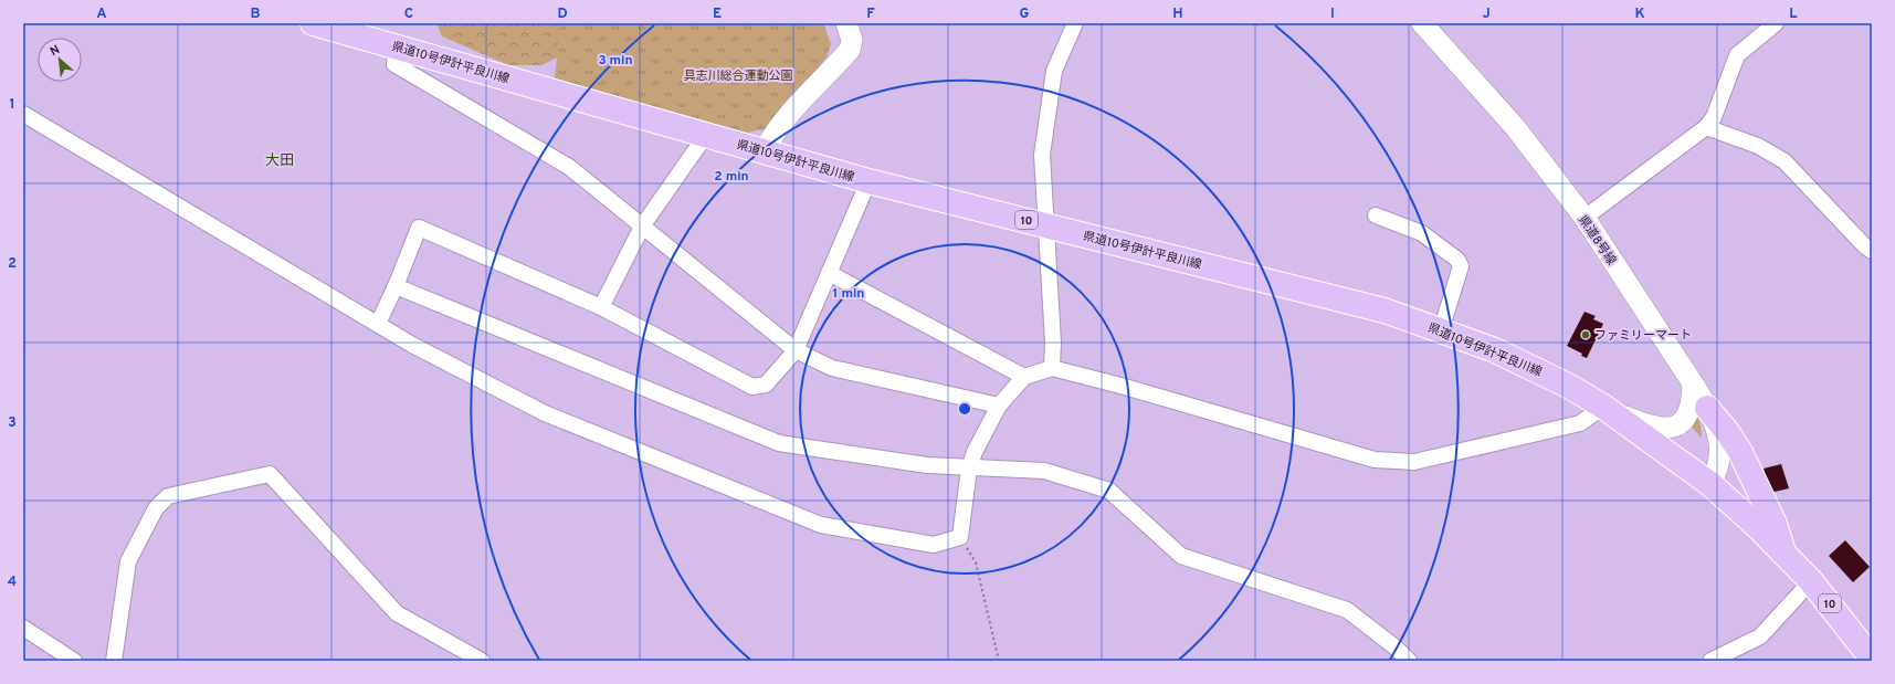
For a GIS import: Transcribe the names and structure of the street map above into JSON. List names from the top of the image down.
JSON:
{
  "streets": {
    "main road": ["県道10号伊計平良川線", "10", "県道8号線"]
  },
  "crossings": [
    ["県道10号伊計平良川線", "県道8号線"]
  ],
  "districts": ["大田"],
  "parks": ["具志川総合運動公園"],
  "places": ["ファミリーマート"],
  "north": "top left",
  "grid": {
    "columns": [
      "A",
      "B",
      "C",
      "D",
      "E",
      "F",
      "G",
      "H",
      "I",
      "J",
      "K",
      "L"
    ],
    "rows": [
      "1",
      "2",
      "3",
      "4"
    ]
  },
  "rings": ["3 min", "2 min", "1 min"]
}
